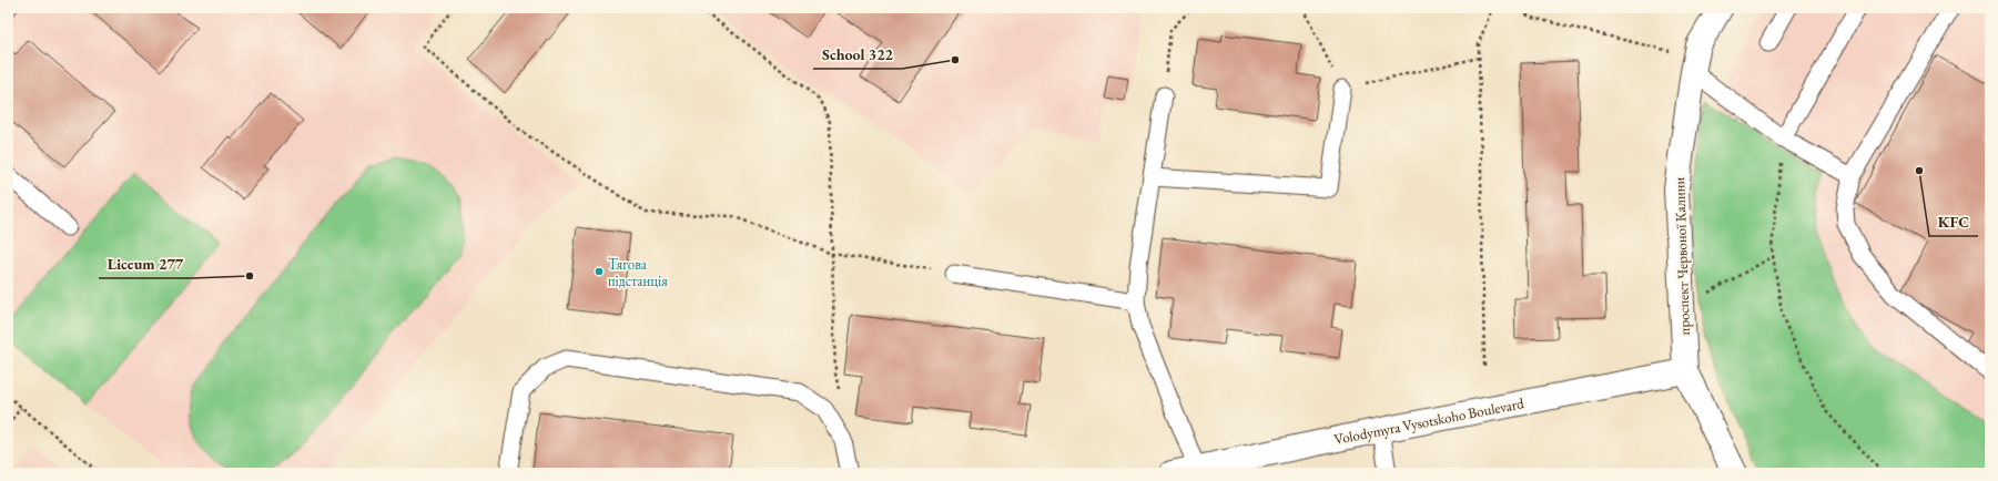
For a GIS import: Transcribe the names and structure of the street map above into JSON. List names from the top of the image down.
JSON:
{
  "streets": {
    "street": ["проспект Червоної Калини", "Volodymyra Vysotskoho Boulevard"]
  },
  "crossings": [
    ["проспект Червоної Калини", "Volodymyra Vysotskoho Boulevard"]
  ],
  "places": [
    "School 322",
    "KFC",
    "Тягова пiдстанцiя",
    "Liceum 277"
  ]
}
